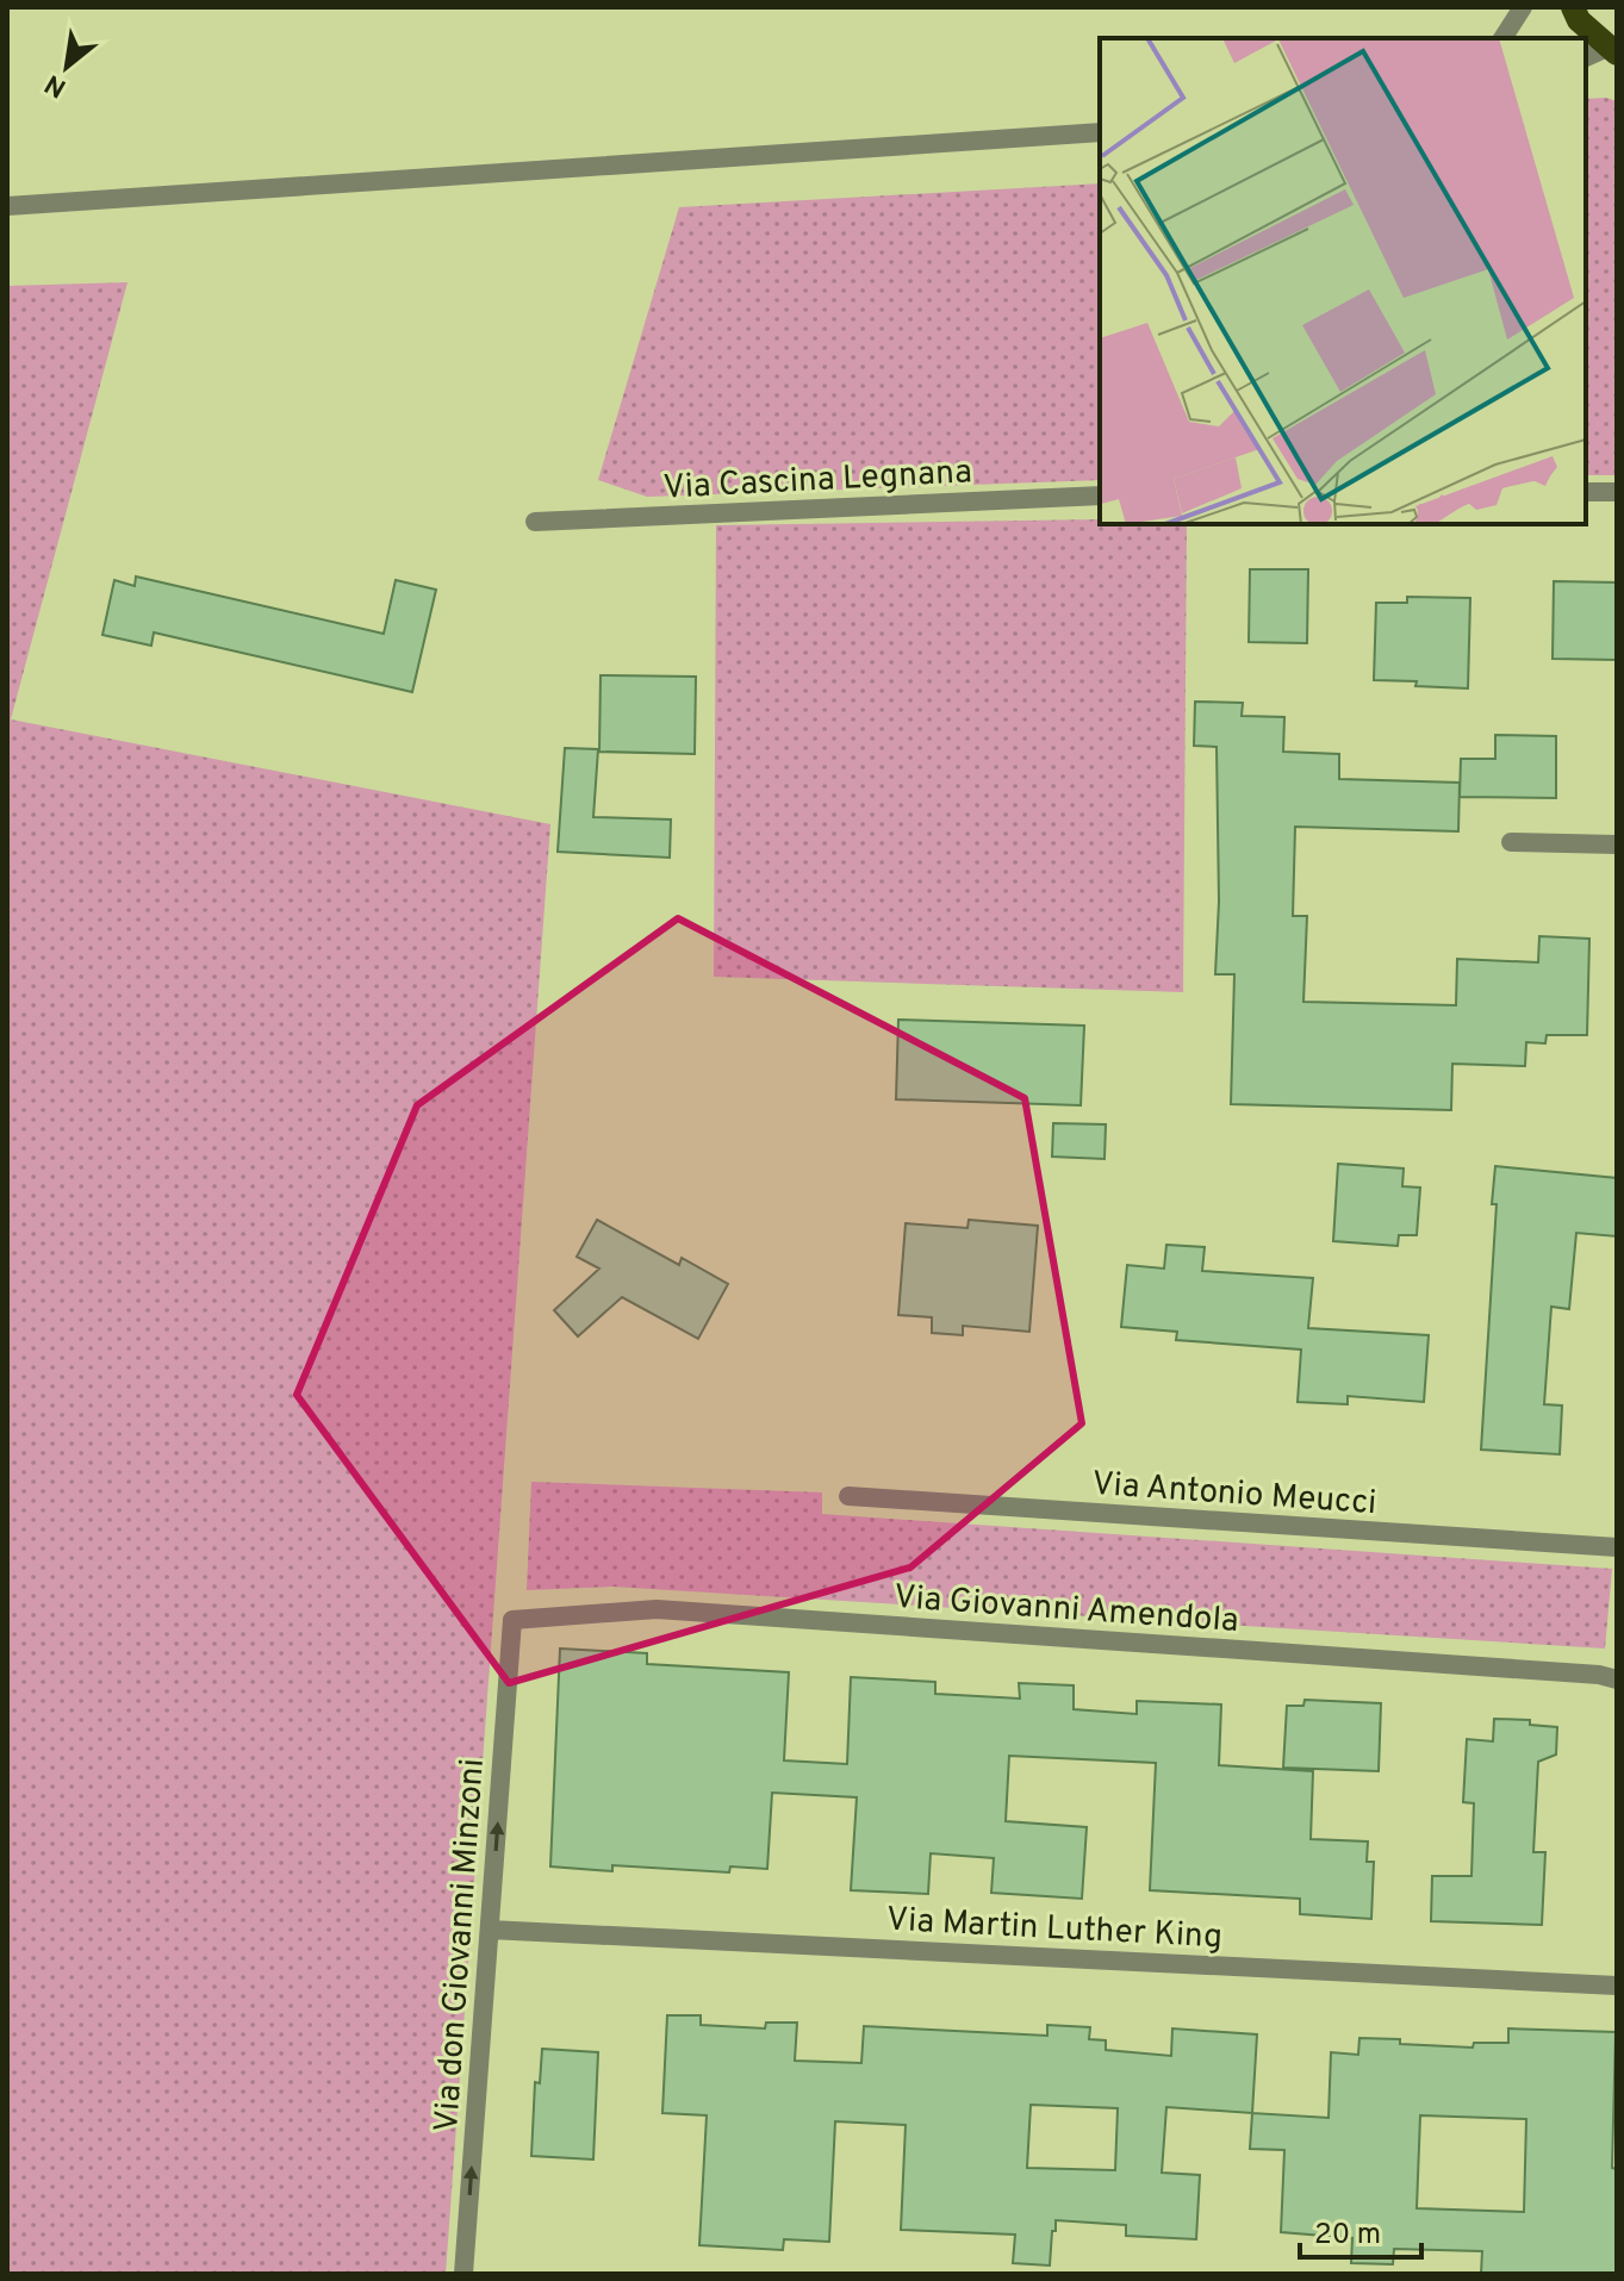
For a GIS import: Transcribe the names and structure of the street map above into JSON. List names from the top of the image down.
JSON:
{
  "streets": {
    "street": [
      "Via Cascina Legnana",
      "Via Antonio Meucci",
      "Via Giovanni Amendola",
      "Via Martin Luther King",
      "Via don Giovanni Minzoni"
    ]
  },
  "crossings": [
    ["Via Giovanni Amendola", "Via don Giovanni Minzoni"],
    ["Via Martin Luther King", "Via don Giovanni Minzoni"]
  ],
  "one_way": ["Via don Giovanni Minzoni"],
  "scale_bar": "20 m",
  "north": "bottom left"
}
